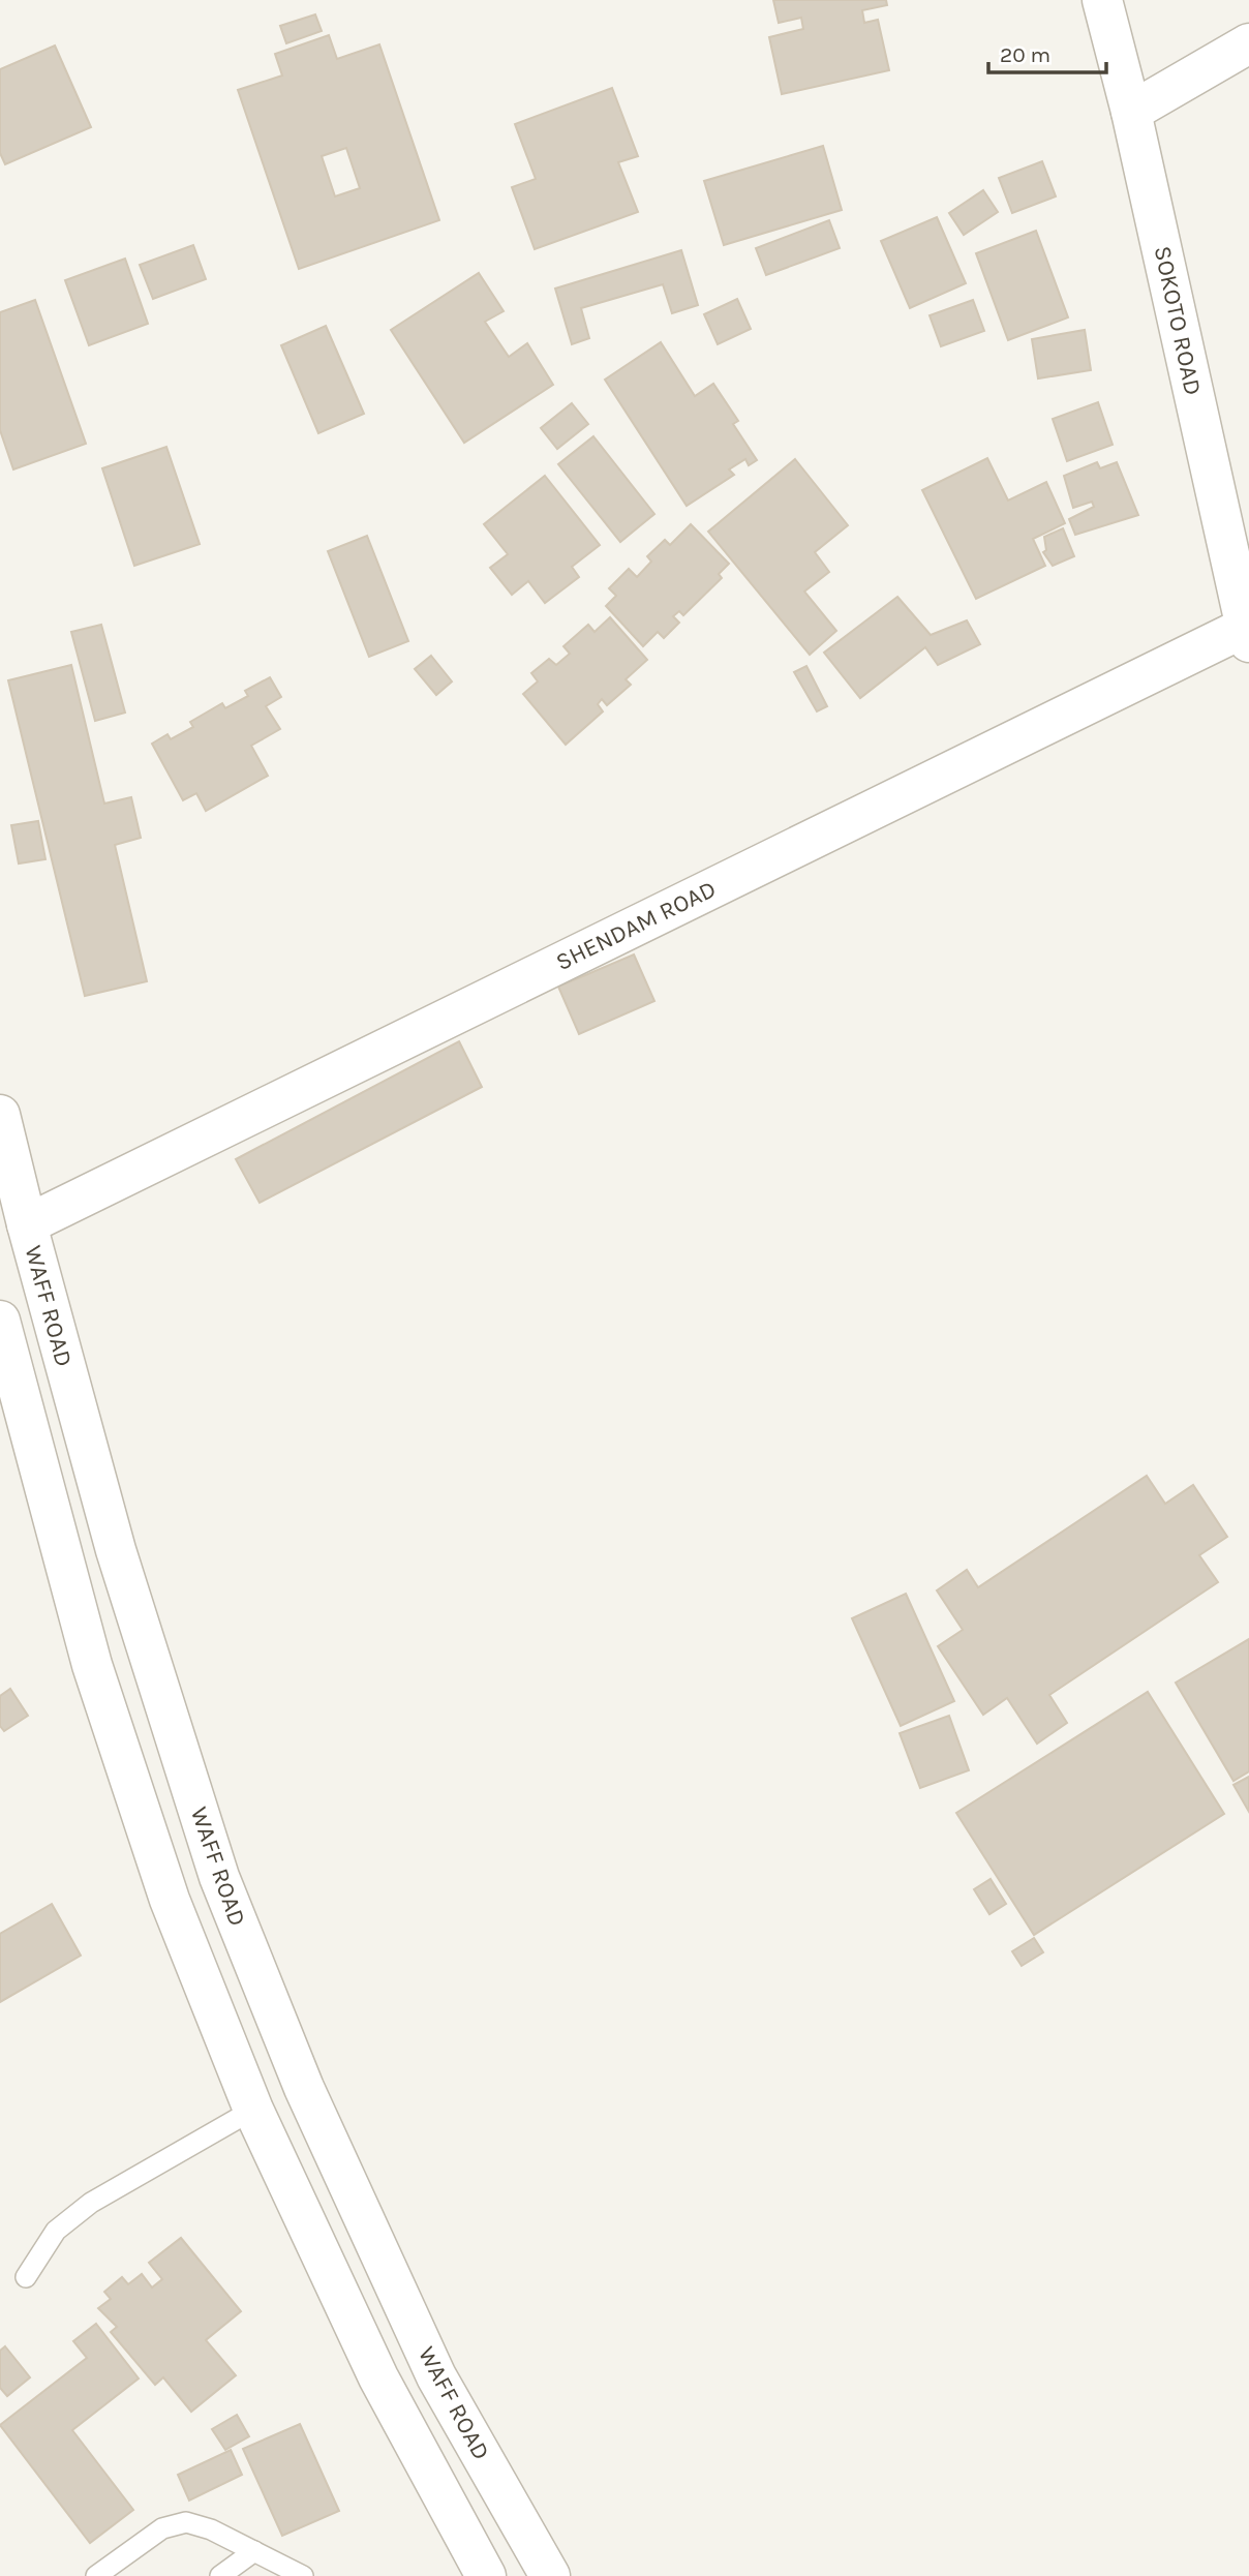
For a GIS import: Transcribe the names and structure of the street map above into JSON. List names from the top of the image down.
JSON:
{
  "streets": {
    "street": ["SOKOTO ROAD", "SHENDAM ROAD", "WAFF ROAD"]
  },
  "crossings": [
    ["SOKOTO ROAD", "SHENDAM ROAD"],
    ["SHENDAM ROAD", "WAFF ROAD"]
  ],
  "scale_bar": "20 m"
}
